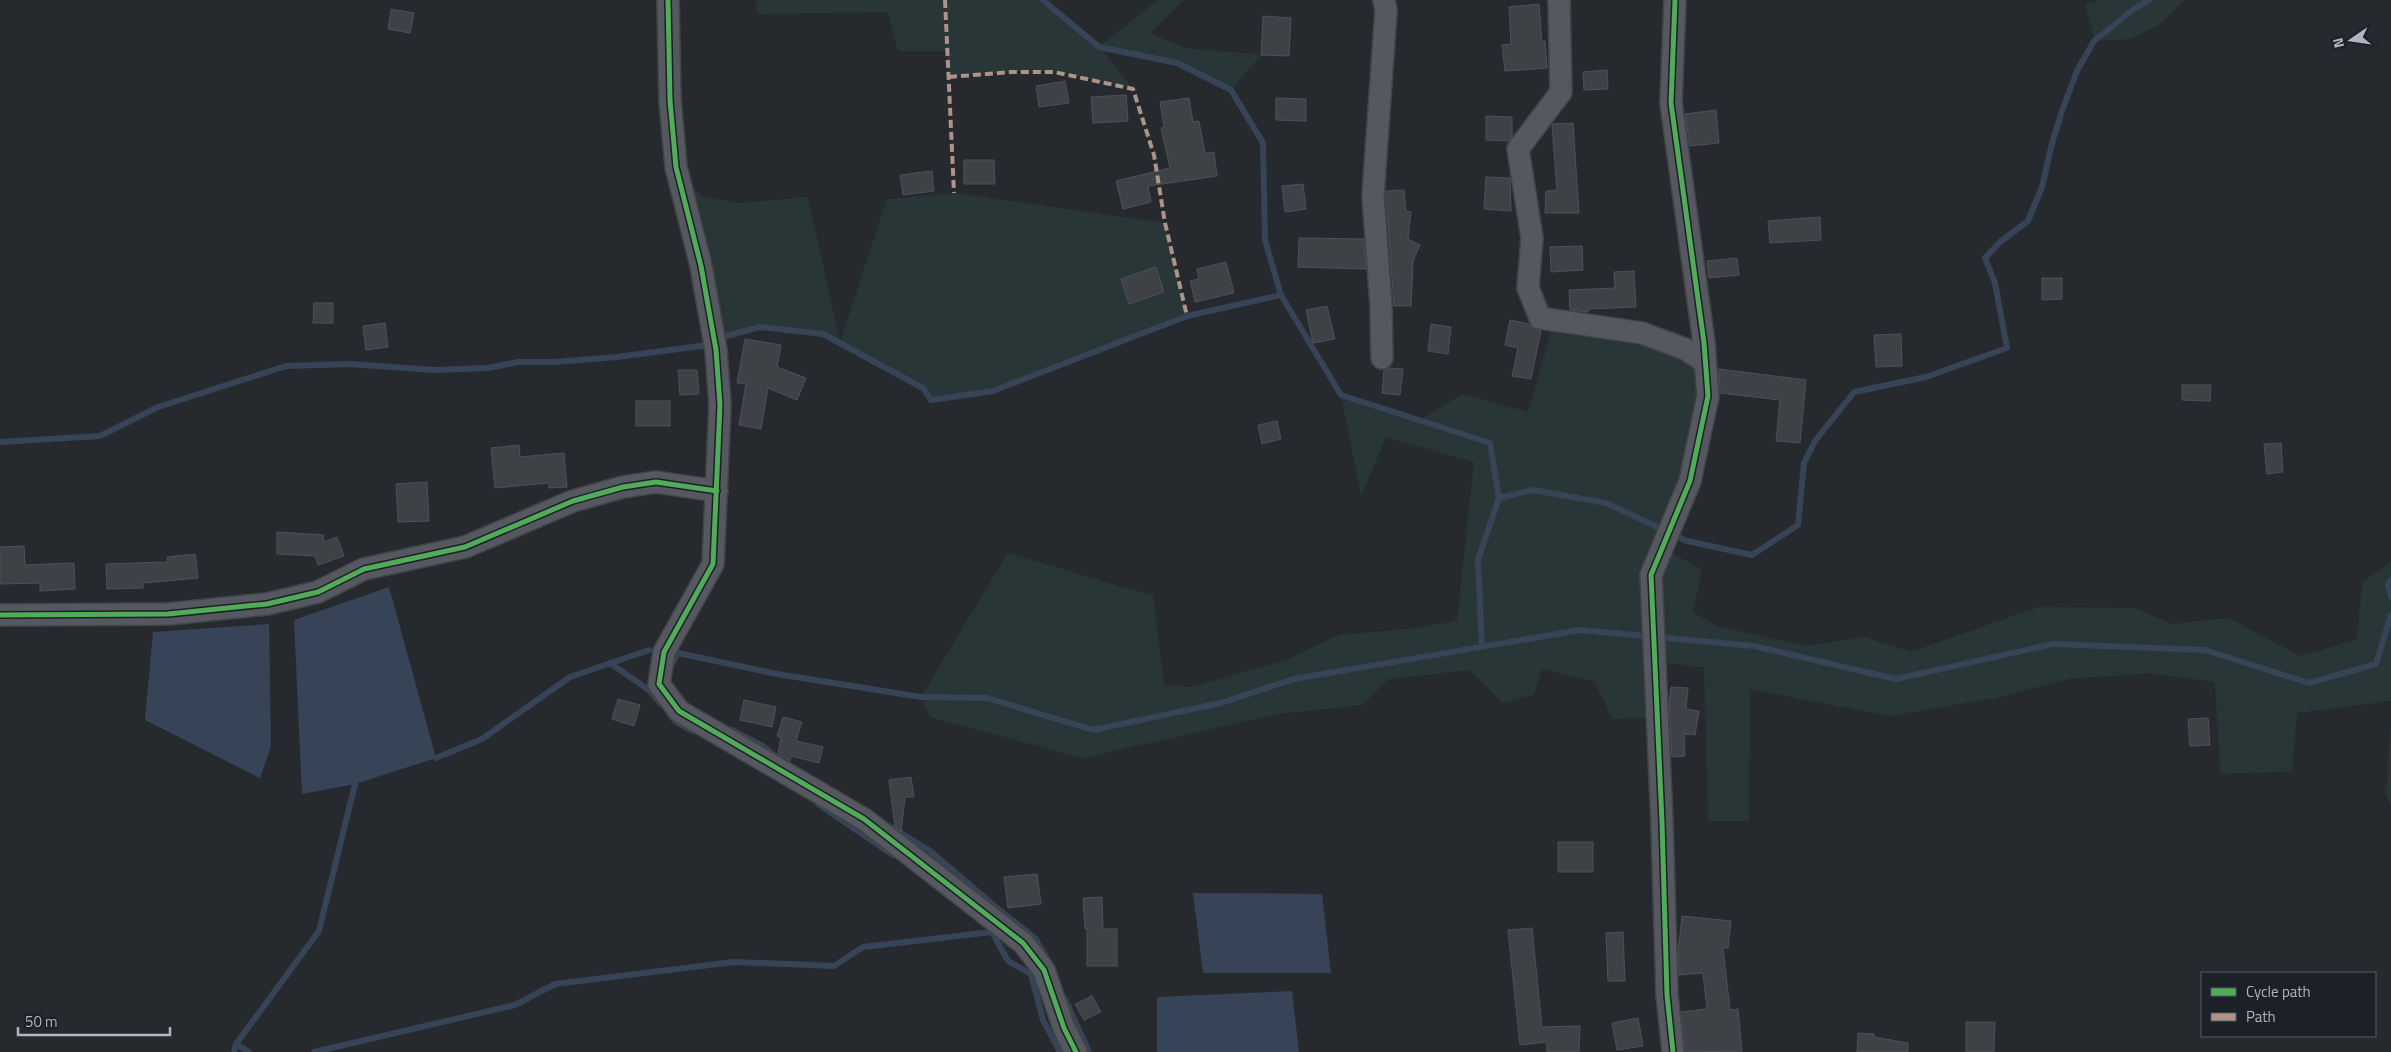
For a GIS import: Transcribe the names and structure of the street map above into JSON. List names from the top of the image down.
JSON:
{
  "legend": ["Cycle path", "Path"],
  "scale_bar": "50 m",
  "north": "left"
}
